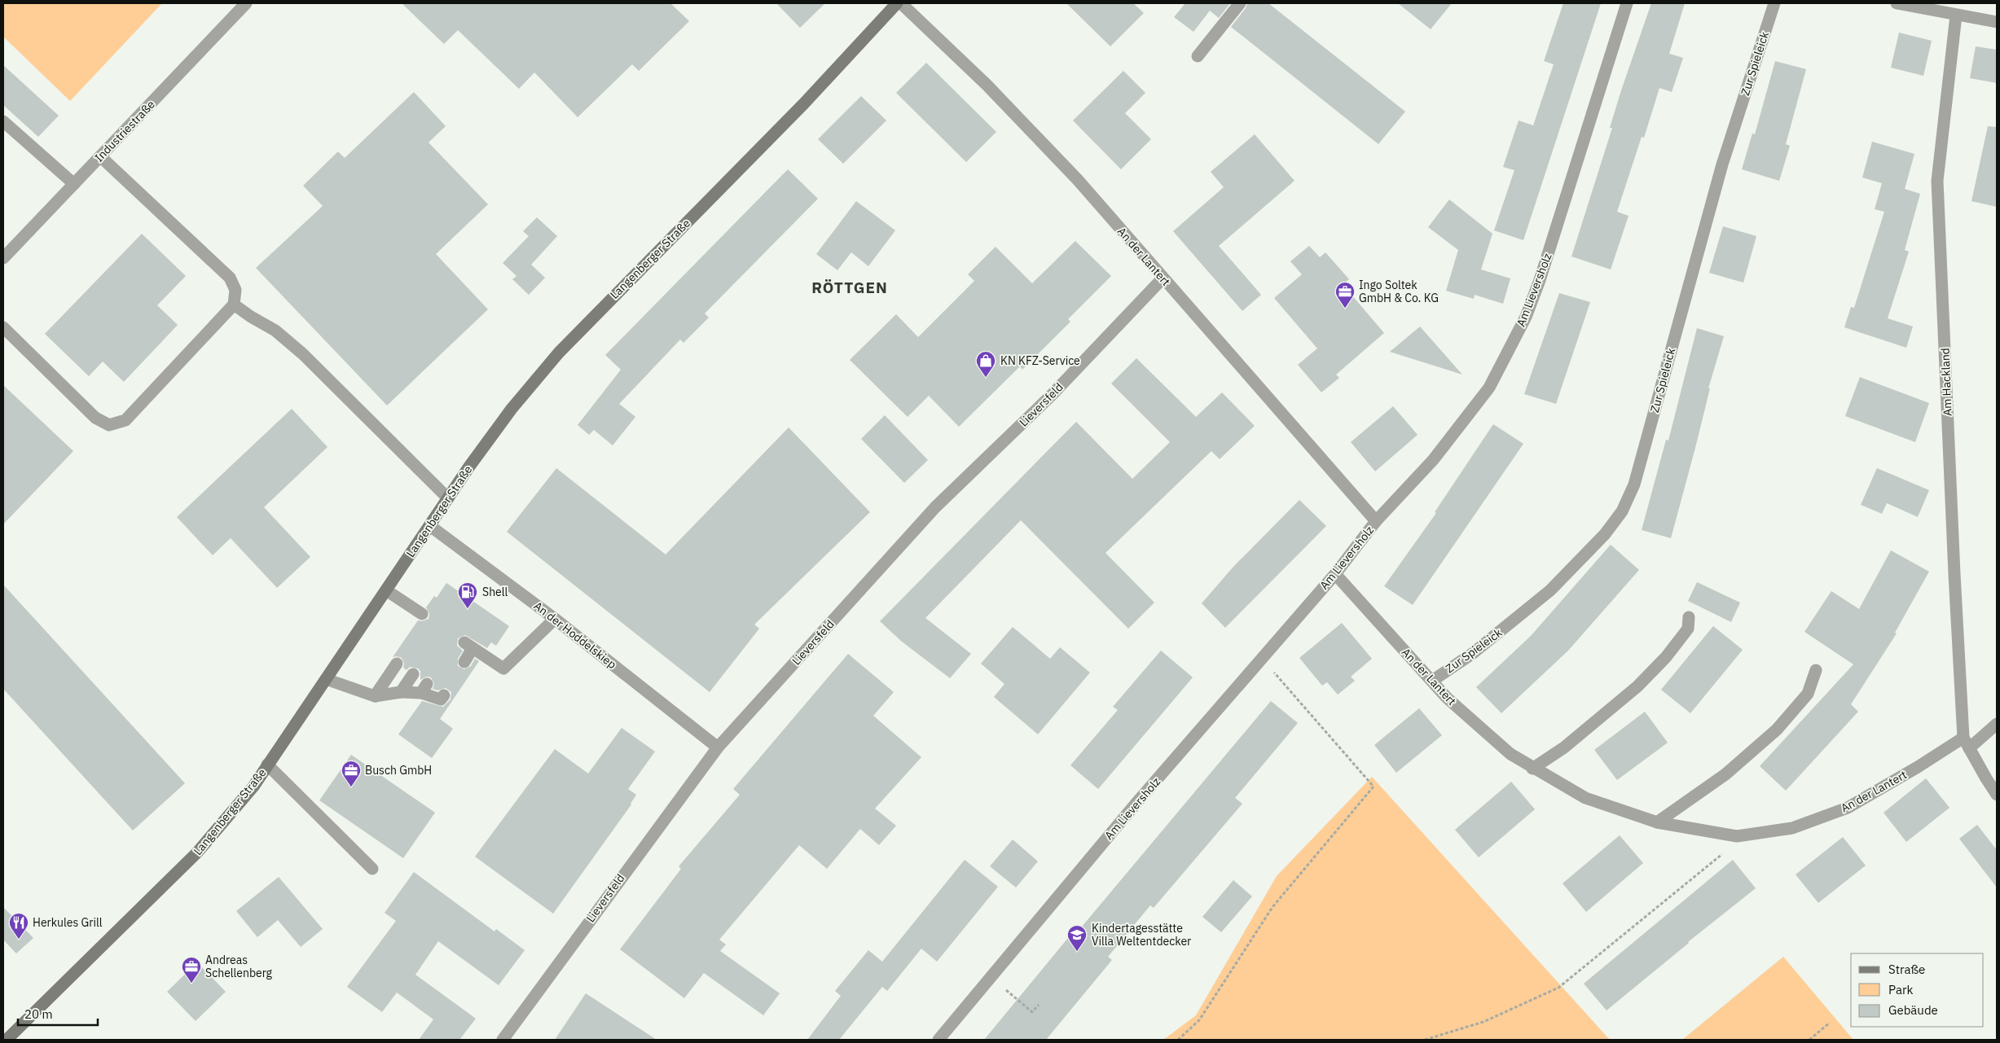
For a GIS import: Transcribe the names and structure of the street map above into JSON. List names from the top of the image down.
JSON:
{
  "streets": {
    "main road": ["Langenberger Straße"],
    "street": [
      "Zur Spieleick",
      "Industriestraße",
      "An der Lantert",
      "Am Lieversholz",
      "Am Hackland",
      "Lieversfeld",
      "An der Hoddelskiep"
    ]
  },
  "crossings": [
    ["Zur Spieleick", "An der Lantert"],
    ["An der Lantert", "Am Lieversholz"],
    ["An der Lantert", "Am Hackland"],
    ["An der Lantert", "Lieversfeld"],
    ["Langenberger Straße", "An der Hoddelskiep"],
    ["Lieversfeld", "An der Hoddelskiep"]
  ],
  "districts": ["RÖTTGEN"],
  "places": {
    "office": ["Ingo Soltek GmbH & Co. KG", "Busch GmbH", "Andreas Schellenberg"],
    "shop": ["KN KFZ-Service"],
    "fuel station": ["Shell"],
    "restaurant": ["Herkules Grill"],
    "school or university": ["Kindertagesstätte Villa Weltentdecker"]
  },
  "legend": ["Straße", "Park", "Gebäude"],
  "scale_bar": "20 m"
}
